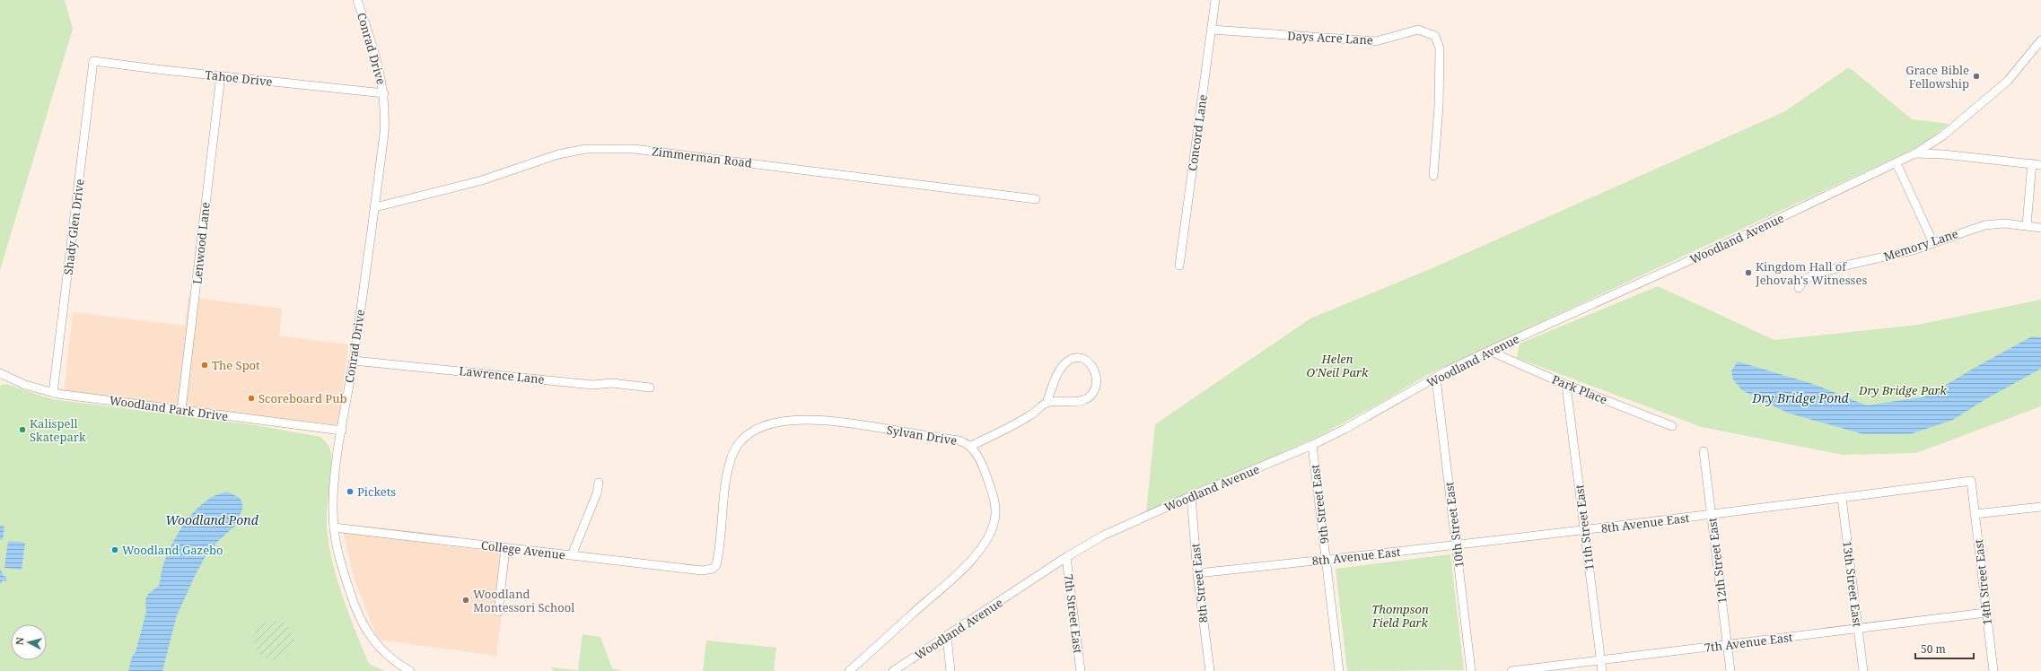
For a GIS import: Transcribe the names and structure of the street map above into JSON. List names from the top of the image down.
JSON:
{
  "streets": {
    "street": [
      "Days Acre Lane",
      "Conrad Drive",
      "Tahoe Drive",
      "Concord Lane",
      "Zimmerman Road",
      "Shady Glen Drive",
      "Woodland Avenue",
      "Lenwood Lane",
      "Memory Lane",
      "Lawrence Lane",
      "Park Place",
      "Woodland Park Drive",
      "Sylvan Drive",
      "9th Street East",
      "8th Avenue East",
      "10th Street East",
      "11th Street East",
      "College Avenue",
      "12th Street East",
      "14th Street East",
      "8th Street East",
      "13th Street East",
      "7th Street East",
      "7th Avenue East"
    ]
  },
  "crossings": [
    ["Days Acre Lane", "Concord Lane"],
    ["Conrad Drive", "Tahoe Drive"],
    ["Conrad Drive", "Zimmerman Road"],
    ["Conrad Drive", "Lawrence Lane"],
    ["Conrad Drive", "Woodland Park Drive"],
    ["Conrad Drive", "College Avenue"],
    ["Tahoe Drive", "Shady Glen Drive"],
    ["Tahoe Drive", "Lenwood Lane"],
    ["Shady Glen Drive", "Woodland Park Drive"],
    ["Woodland Avenue", "Park Place"],
    ["Woodland Avenue", "9th Street East"],
    ["Woodland Avenue", "10th Street East"],
    ["Woodland Avenue", "8th Street East"],
    ["Woodland Avenue", "7th Street East"],
    ["Lenwood Lane", "Woodland Park Drive"],
    ["Park Place", "11th Street East"],
    ["Sylvan Drive", "College Avenue"],
    ["9th Street East", "8th Avenue East"],
    ["8th Avenue East", "10th Street East"],
    ["8th Avenue East", "11th Street East"],
    ["8th Avenue East", "12th Street East"],
    ["8th Avenue East", "14th Street East"],
    ["8th Avenue East", "8th Street East"],
    ["8th Avenue East", "13th Street East"],
    ["11th Street East", "7th Avenue East"],
    ["12th Street East", "7th Avenue East"],
    ["14th Street East", "7th Avenue East"],
    ["13th Street East", "7th Avenue East"]
  ],
  "water": ["Dry Bridge Pond", "Woodland Pond"],
  "parks": ["Helen O'Neil Park", "Dry Bridge Park", "Thompson Field Park"],
  "places": [
    "Grace Bible Fellowship",
    "Kingdom Hall of Jehovah's Witnesses",
    "The Spot",
    "Scoreboard Pub",
    "Kalispell Skatepark",
    "Pickets",
    "Woodland Gazebo",
    "Woodland Montessori School"
  ],
  "scale_bar": "50 m",
  "north": "left"
}
